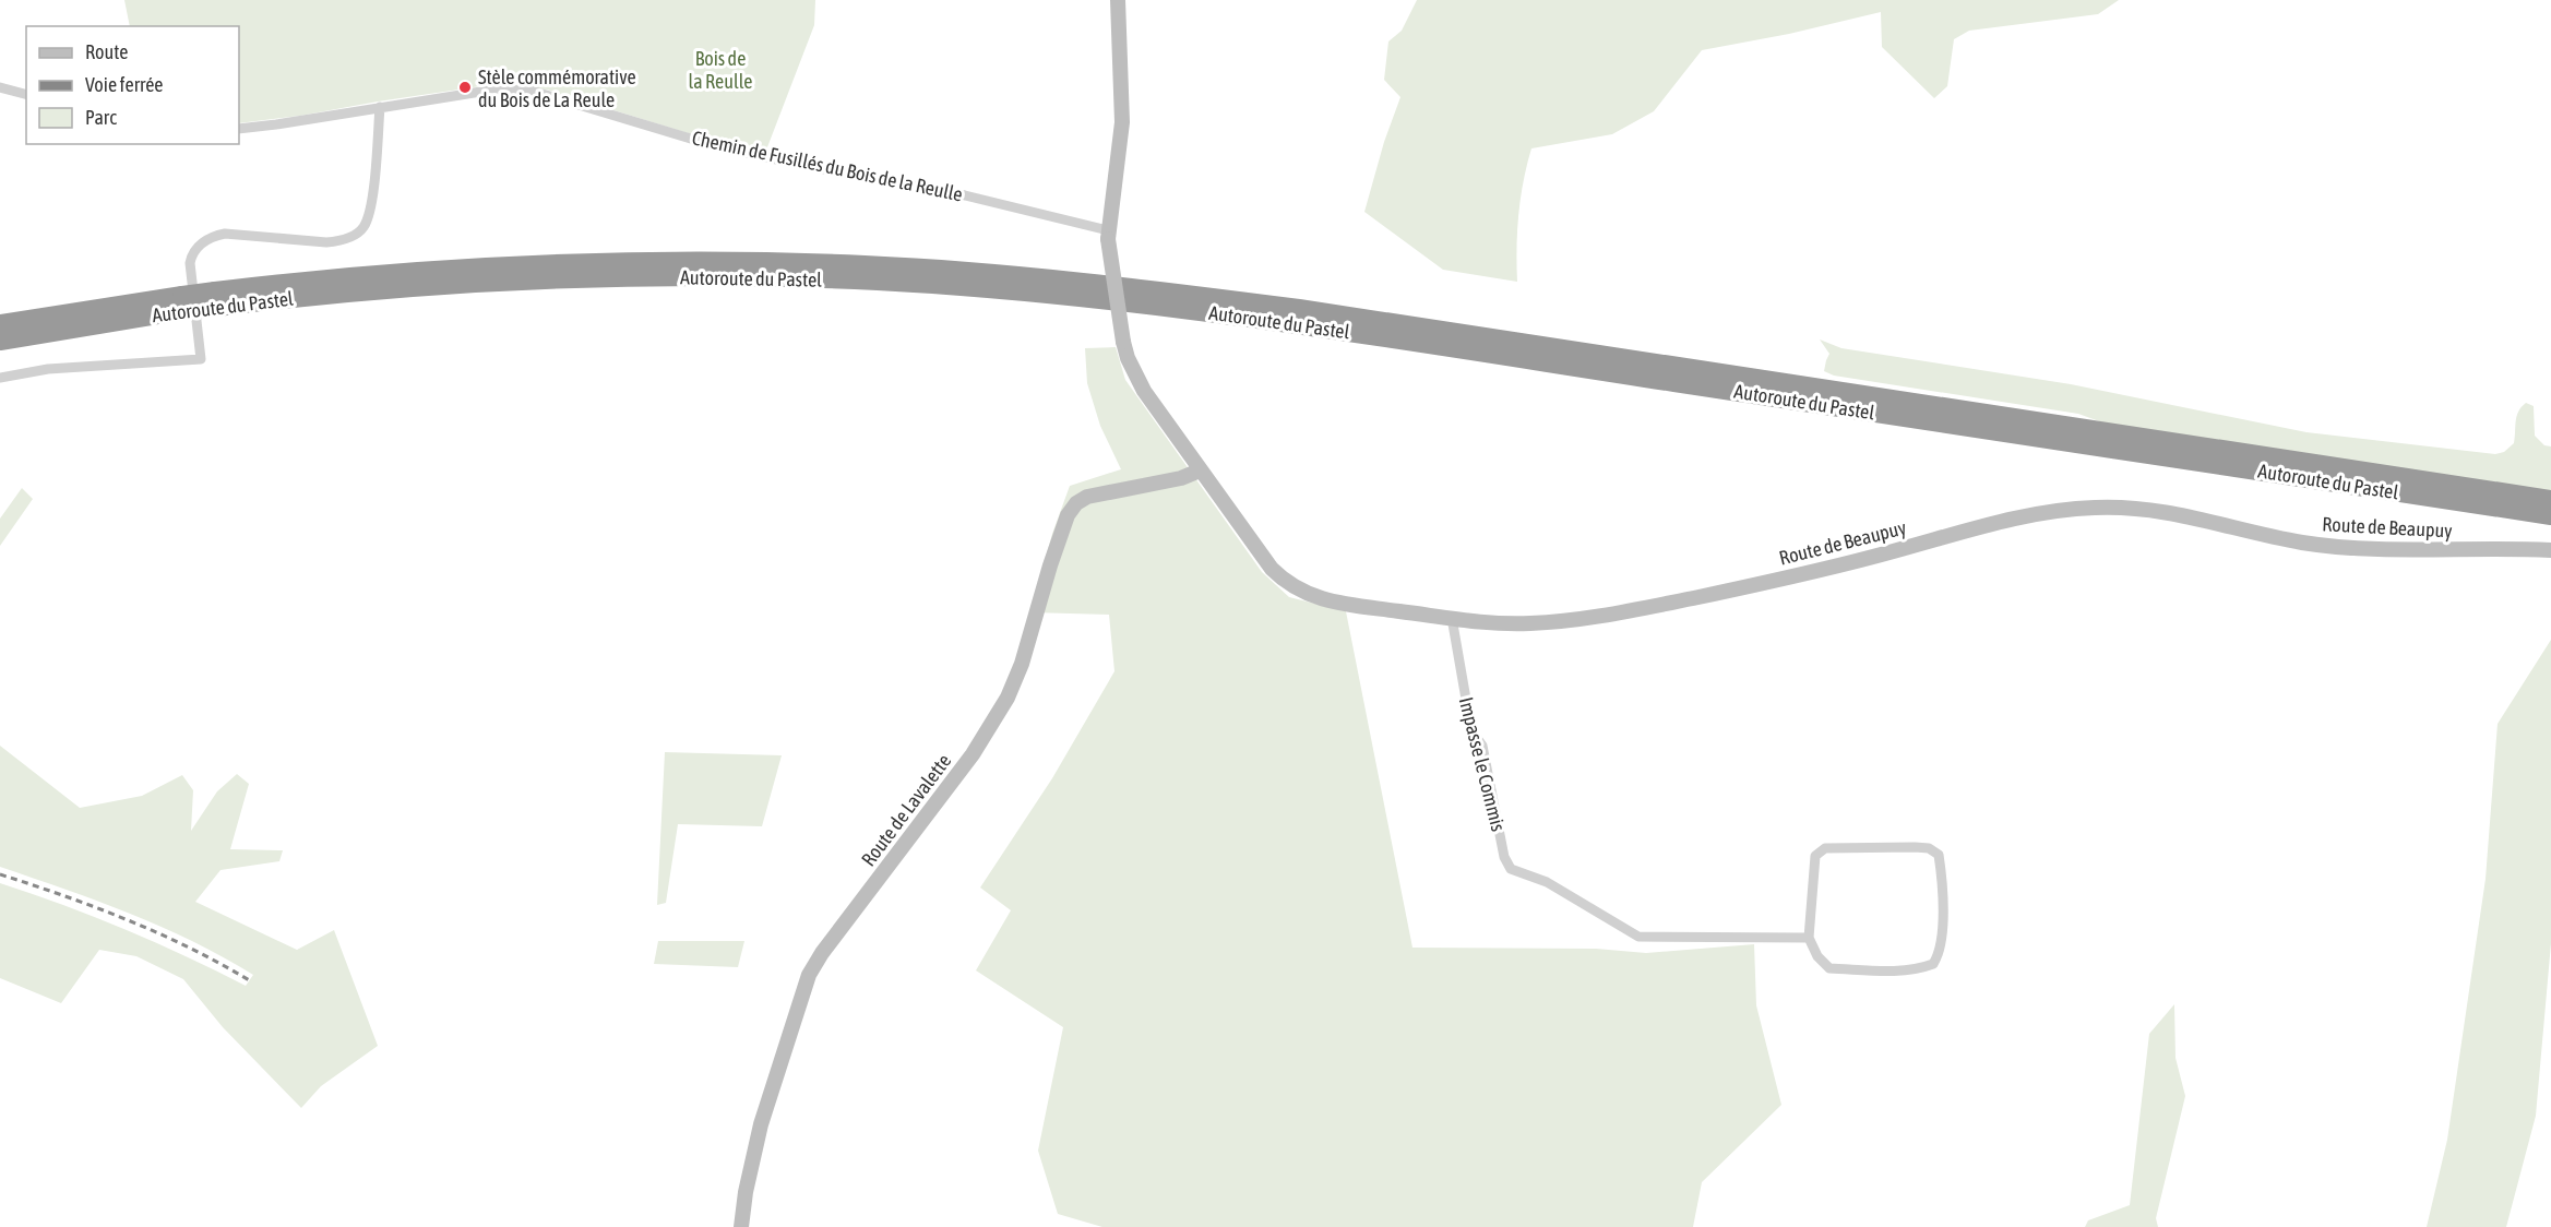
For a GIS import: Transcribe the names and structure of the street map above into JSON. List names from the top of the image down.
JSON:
{
  "streets": {
    "highway": ["Autoroute du Pastel"],
    "street": [
      "Chemin de Fusillés du Bois de la Reulle",
      "Route de Beaupuy",
      "Impasse le Commis",
      "Route de Lavalette"
    ]
  },
  "crossings": [
    ["Route de Beaupuy", "Impasse le Commis"],
    ["Route de Beaupuy", "Route de Lavalette"]
  ],
  "parks": ["Bois de la Reulle"],
  "places": ["Stèle commémorative du Bois de La Reule"],
  "legend": ["Route", "Voie ferrée", "Parc"]
}
